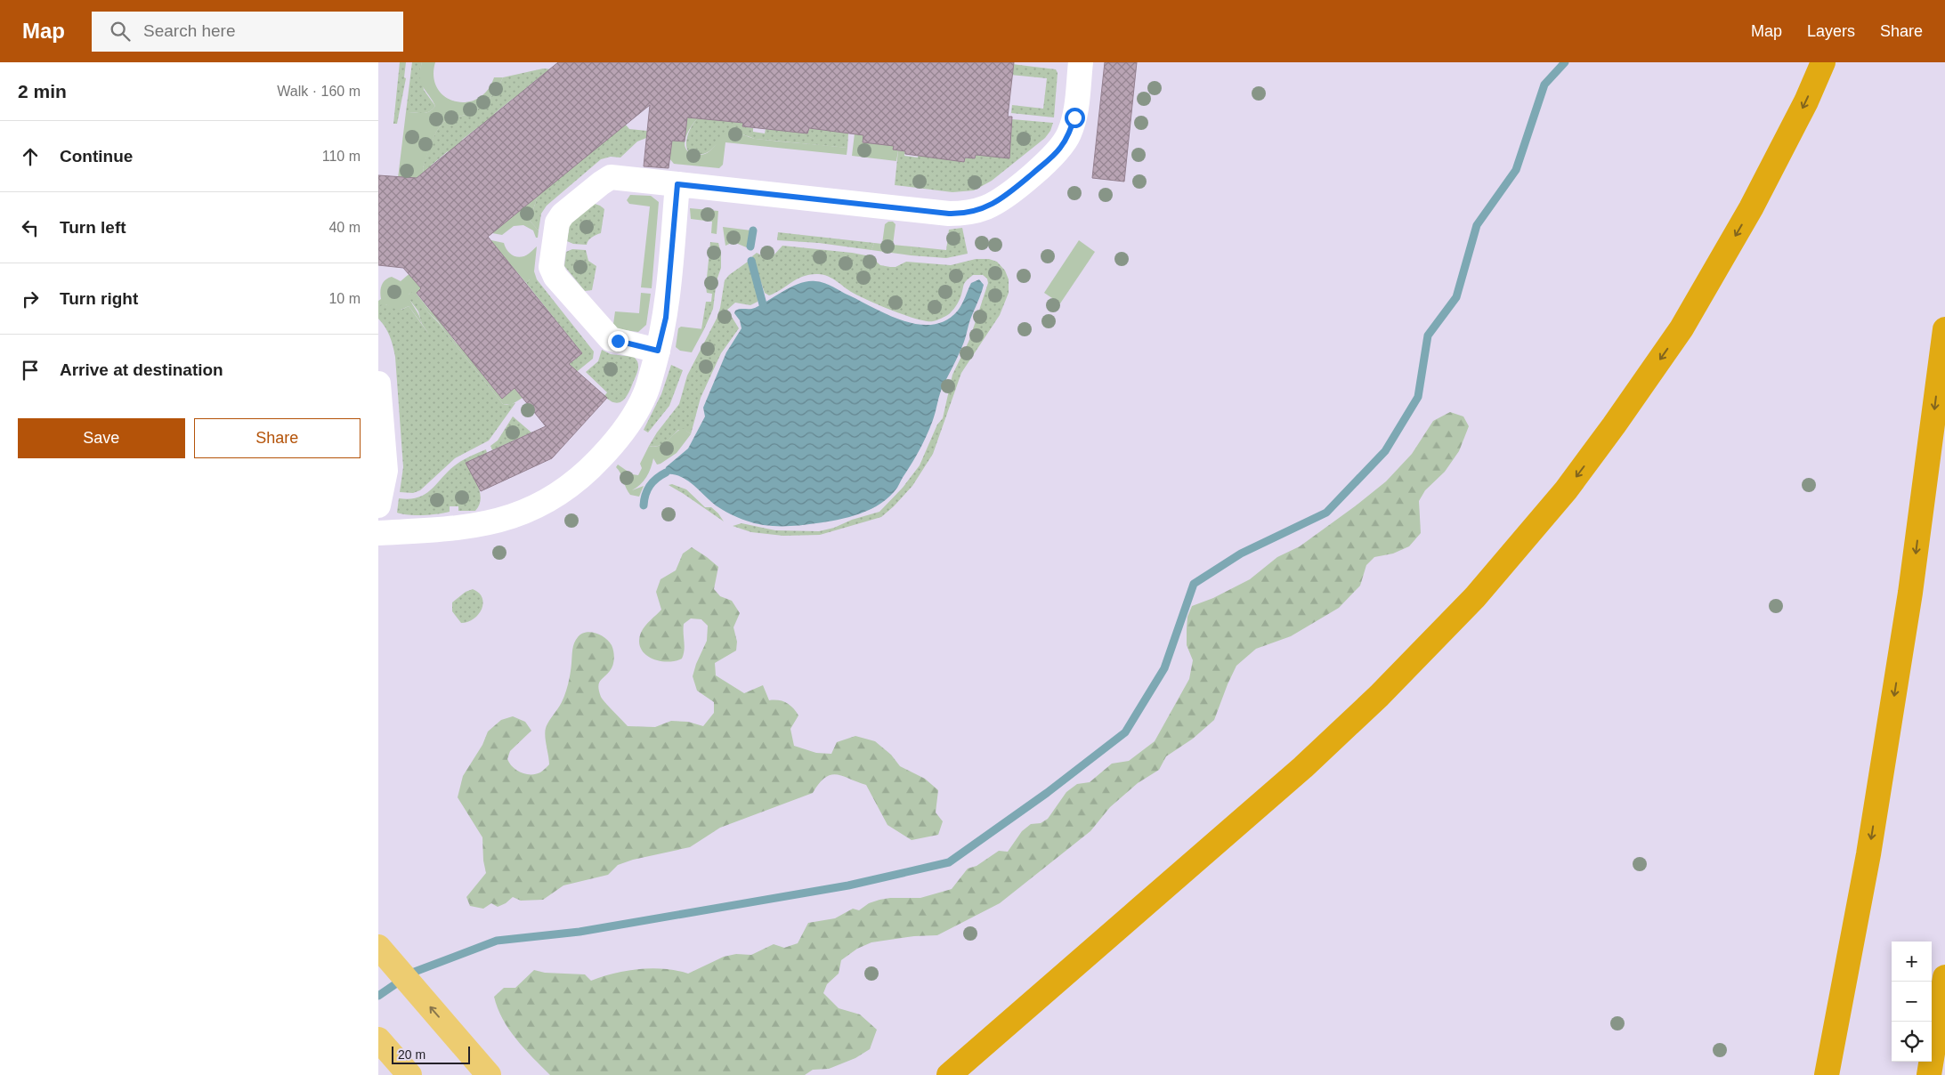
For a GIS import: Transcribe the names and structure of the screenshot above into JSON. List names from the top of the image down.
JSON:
{
  "scale_bar": "20 m",
  "page": {
    "header": "Map",
    "search": "Search here",
    "nav": ["Map", "Layers", "Share"],
    "heading": ["2 min", "Walk · 160 m"],
    "list": [
      ["Continue", "110 m"],
      ["Turn left", "40 m"],
      ["Turn right", "10 m"],
      "Arrive at destination"
    ],
    "buttons": ["Save", "Share"],
    "map_buttons": ["+", "−"],
    "scale": "20 m"
  }
}
